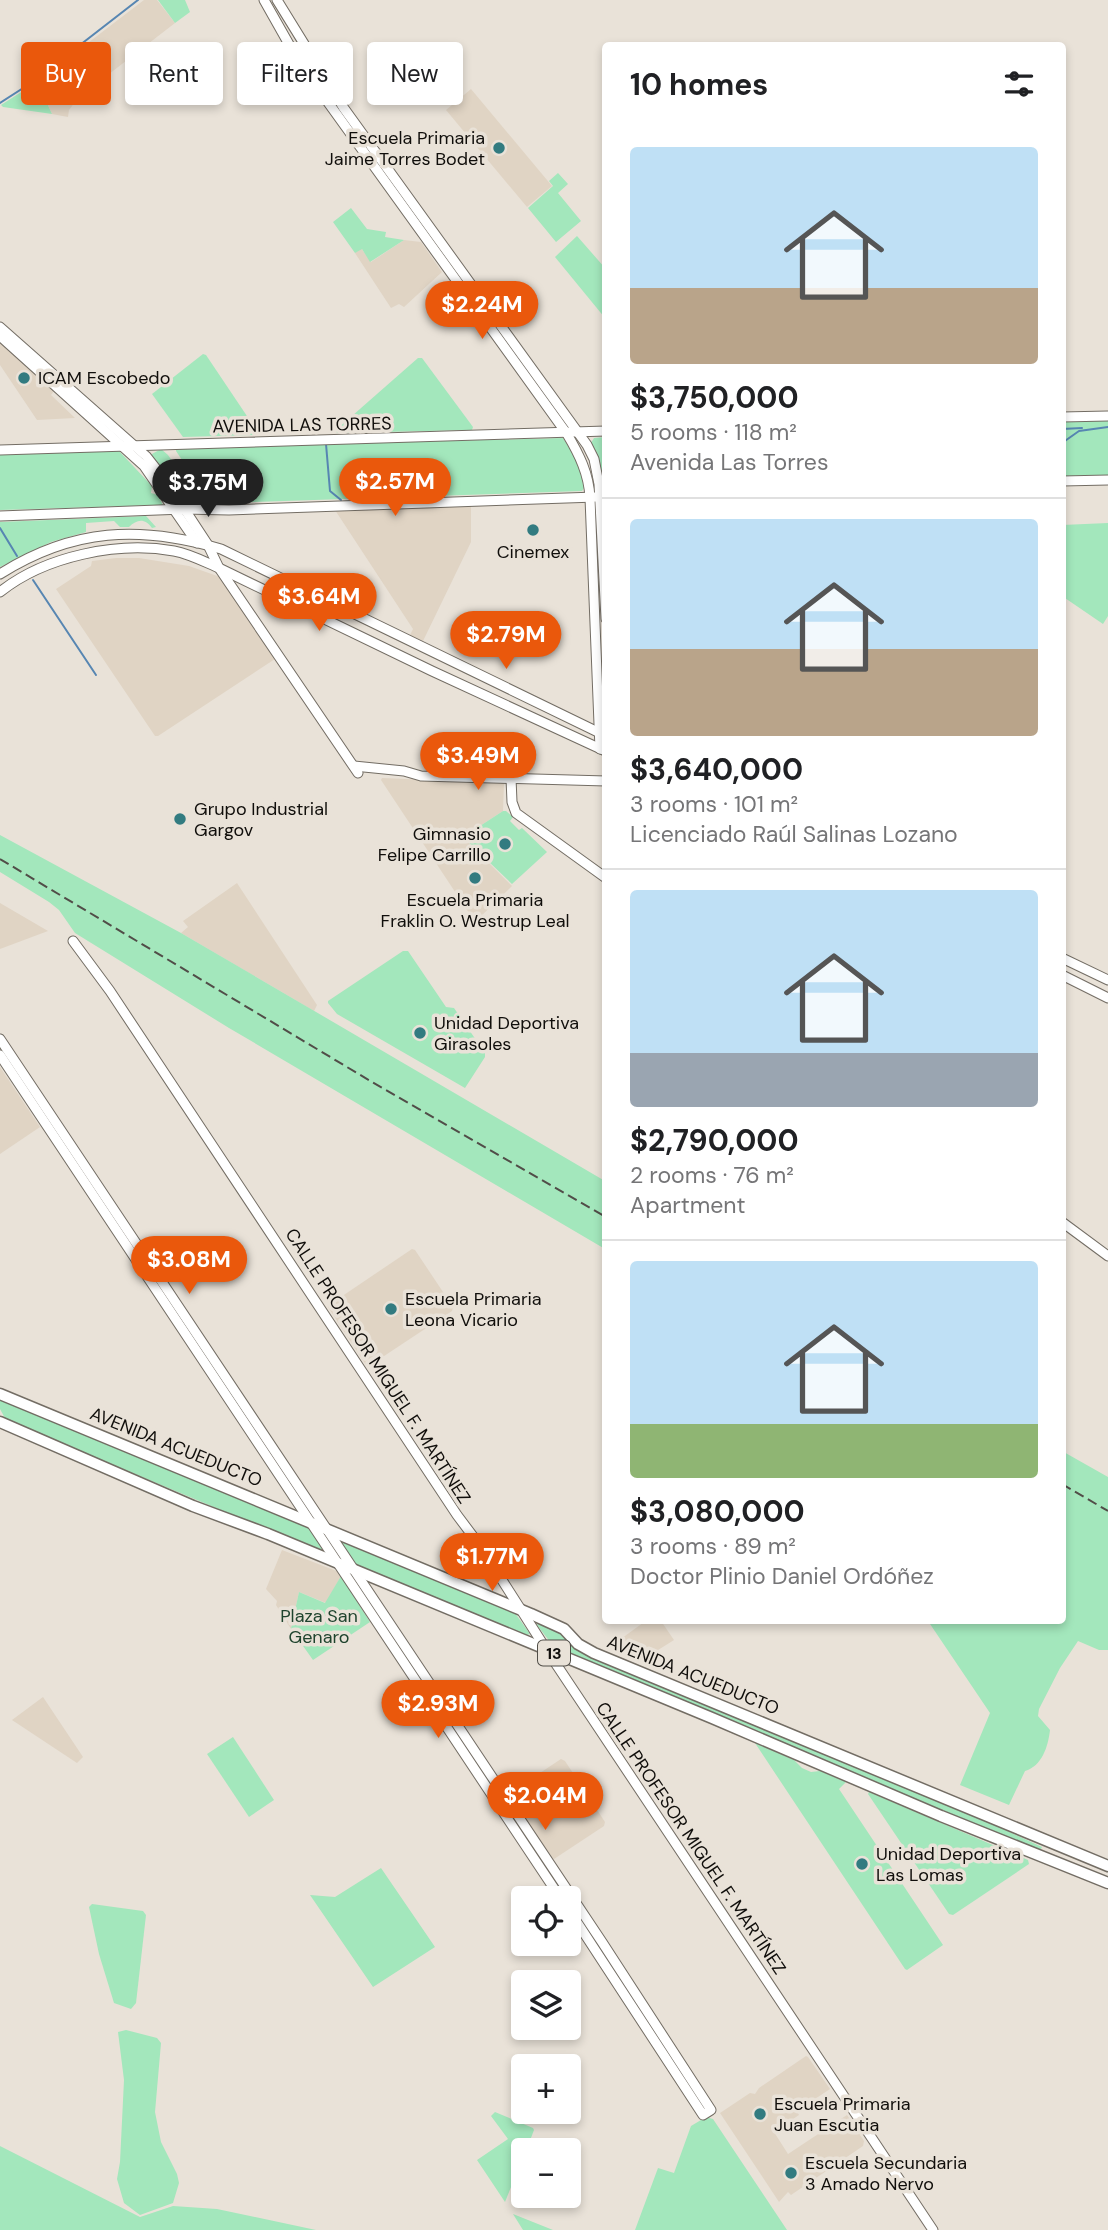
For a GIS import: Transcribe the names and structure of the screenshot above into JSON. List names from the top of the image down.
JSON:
{
  "streets": {
    "main road": ["AVENIDA ACUEDUCTO", "13"],
    "street": ["AVENIDA LAS TORRES", "CALLE PROFESOR MIGUEL F. MARTÍNEZ"]
  },
  "crossings": [
    ["CALLE PROFESOR MIGUEL F. MARTÍNEZ", "AVENIDA ACUEDUCTO"]
  ],
  "parks": ["Plaza San Genaro"],
  "places": [
    "Escuela Primaria Jaime Torres Bodet",
    "ICAM Escobedo",
    "Cinemex",
    "Grupo Industrial Gargov",
    "Gimnasio Felipe Carrillo",
    "Escuela Primaria Fraklin O. Westrup Leal",
    "Unidad Deportiva Girasoles",
    "Escuela Primaria Leona Vicario",
    "Unidad Deportiva Las Lomas",
    "Escuela Primaria Juan Escutia",
    "Escuela Secundaria 3 Amado Nervo"
  ],
  "page": {
    "chip": [
      "Buy",
      "Rent",
      "Filters",
      "New"
    ],
    "heading": "10 homes",
    "list": [
      {
        "name": "$3,750,000",
        "note": "5 rooms · 118 m² · Avenida Las Torres"
      },
      {
        "name": "$3,640,000",
        "note": "3 rooms · 101 m² · Licenciado Raúl Salinas Lozano"
      },
      {
        "name": "$2,790,000",
        "note": "2 rooms · 76 m² · Apartment"
      },
      {
        "name": "$3,080,000",
        "note": "3 rooms · 89 m² · Doctor Plinio Daniel Ordóñez"
      }
    ],
    "price": [
      "$2.24M",
      "$2.57M",
      "$3.75M",
      "$3.64M",
      "$2.79M",
      "$3.49M",
      "$3.08M",
      "$1.77M",
      "$2.93M",
      "$2.04M"
    ],
    "map_buttons": ["+", "−"]
  }
}
